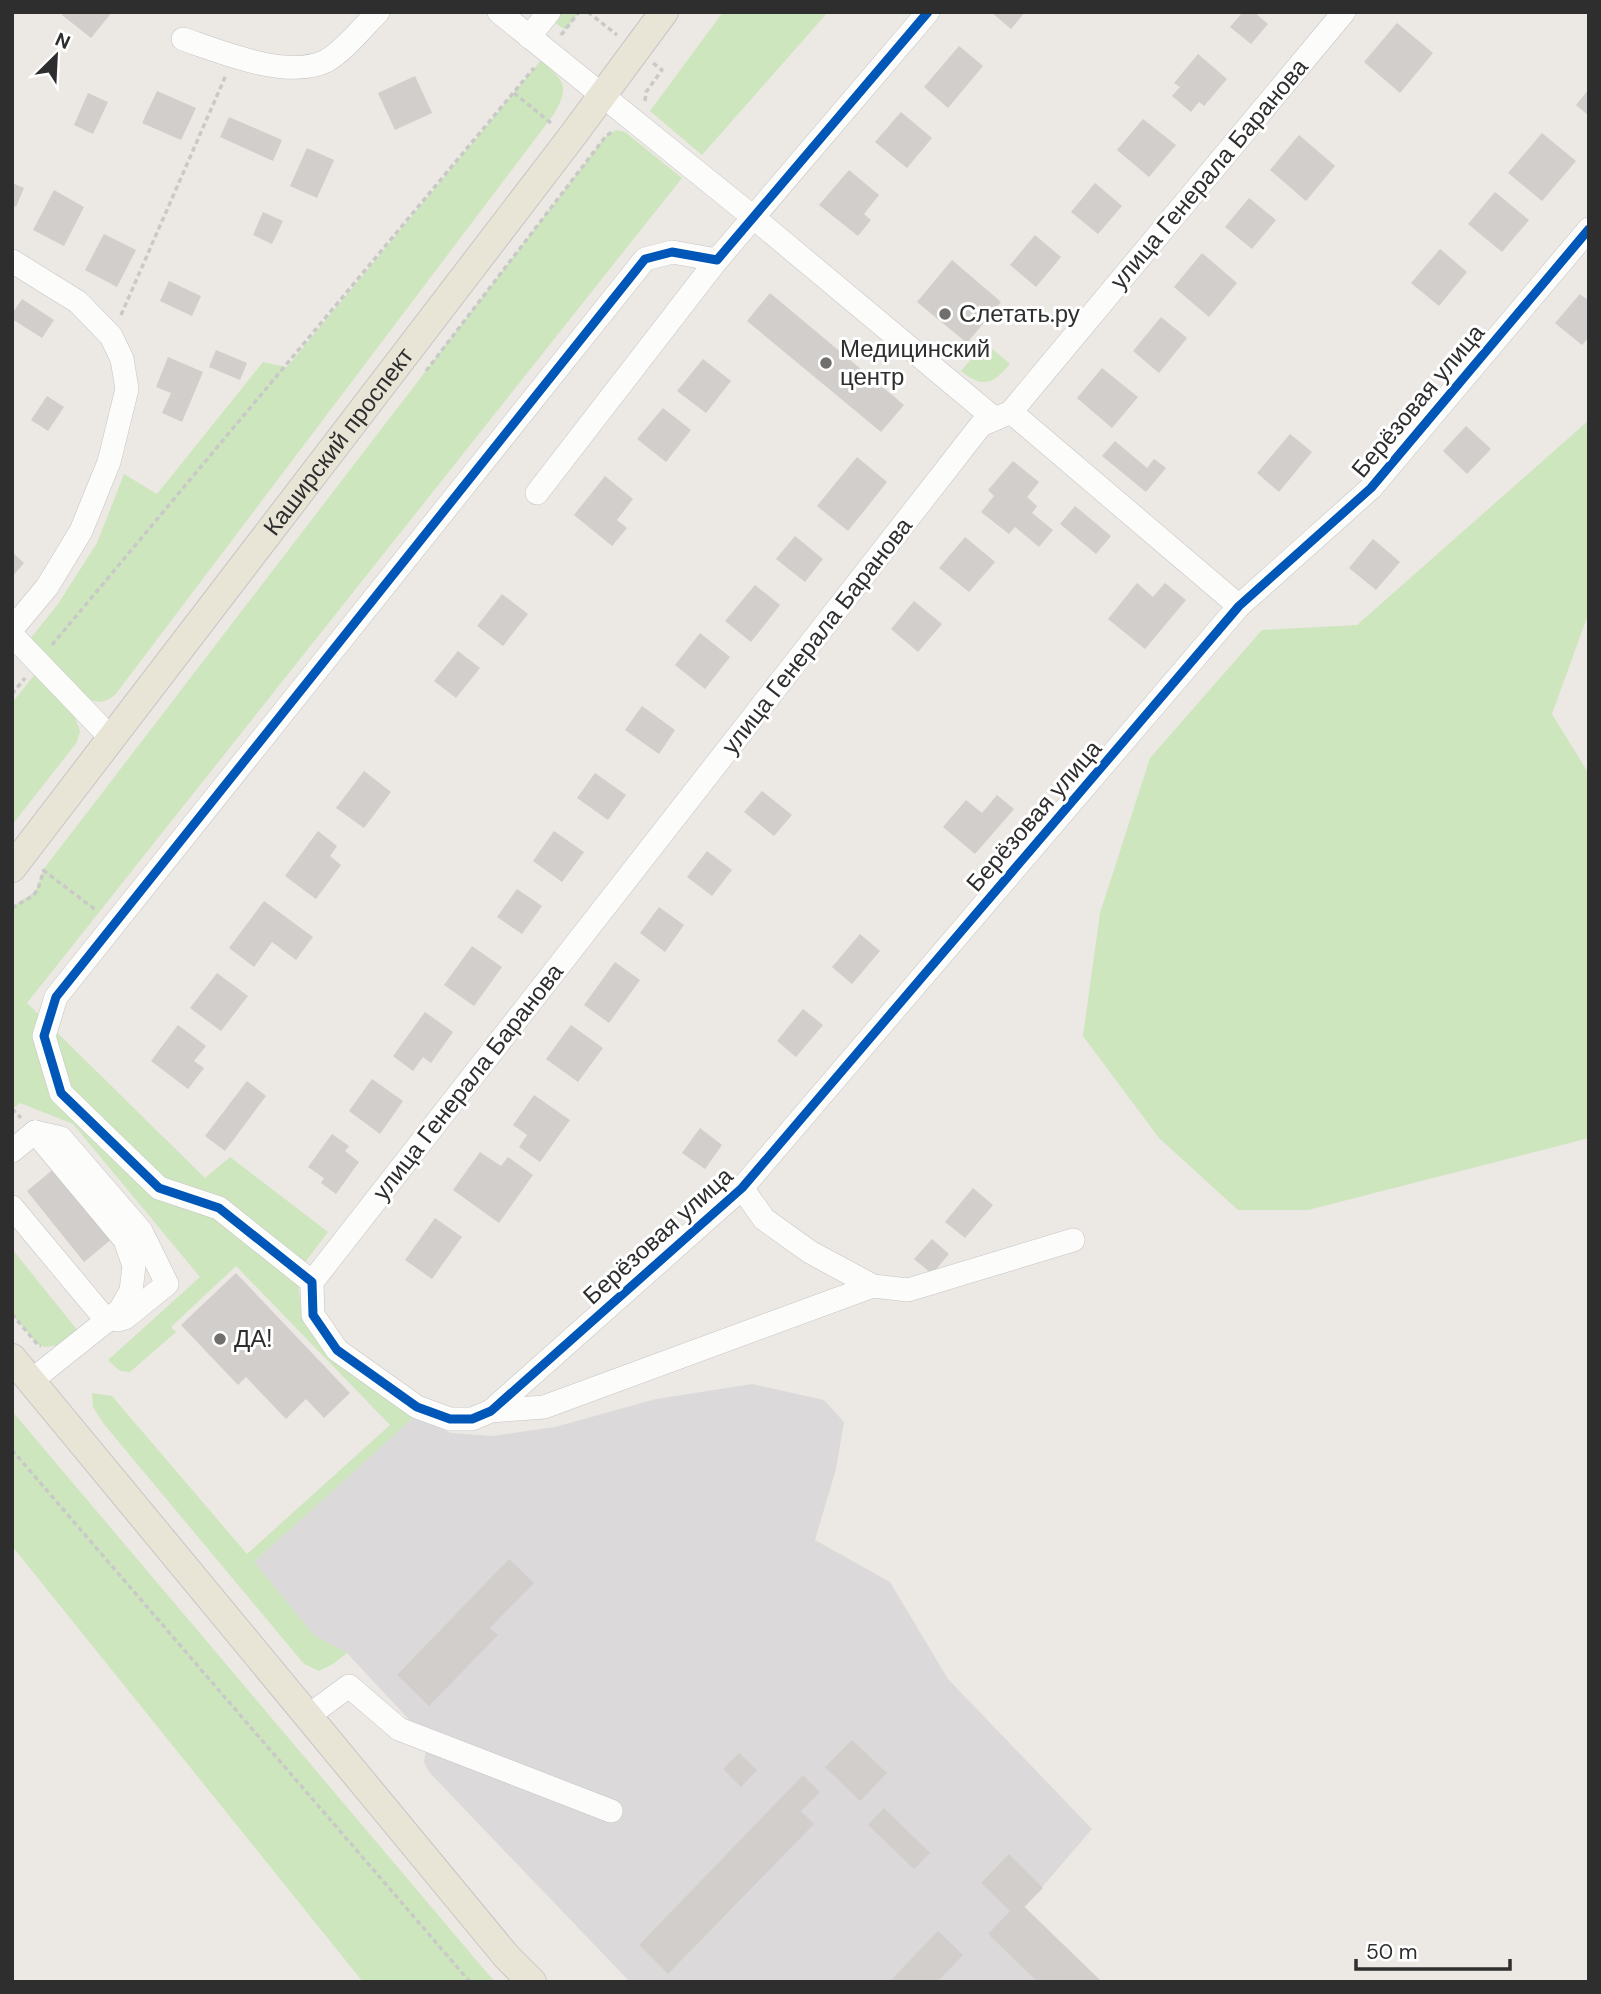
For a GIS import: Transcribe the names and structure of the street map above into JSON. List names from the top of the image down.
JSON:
{
  "streets": {
    "main road": ["Каширский проспект"],
    "street": ["улица Генерала Баранова", "Берёзовая улица"]
  },
  "places": ["Слетать.ру", "Медицинский центр", "ДА!"],
  "scale_bar": "50 m",
  "north": "top right"
}
